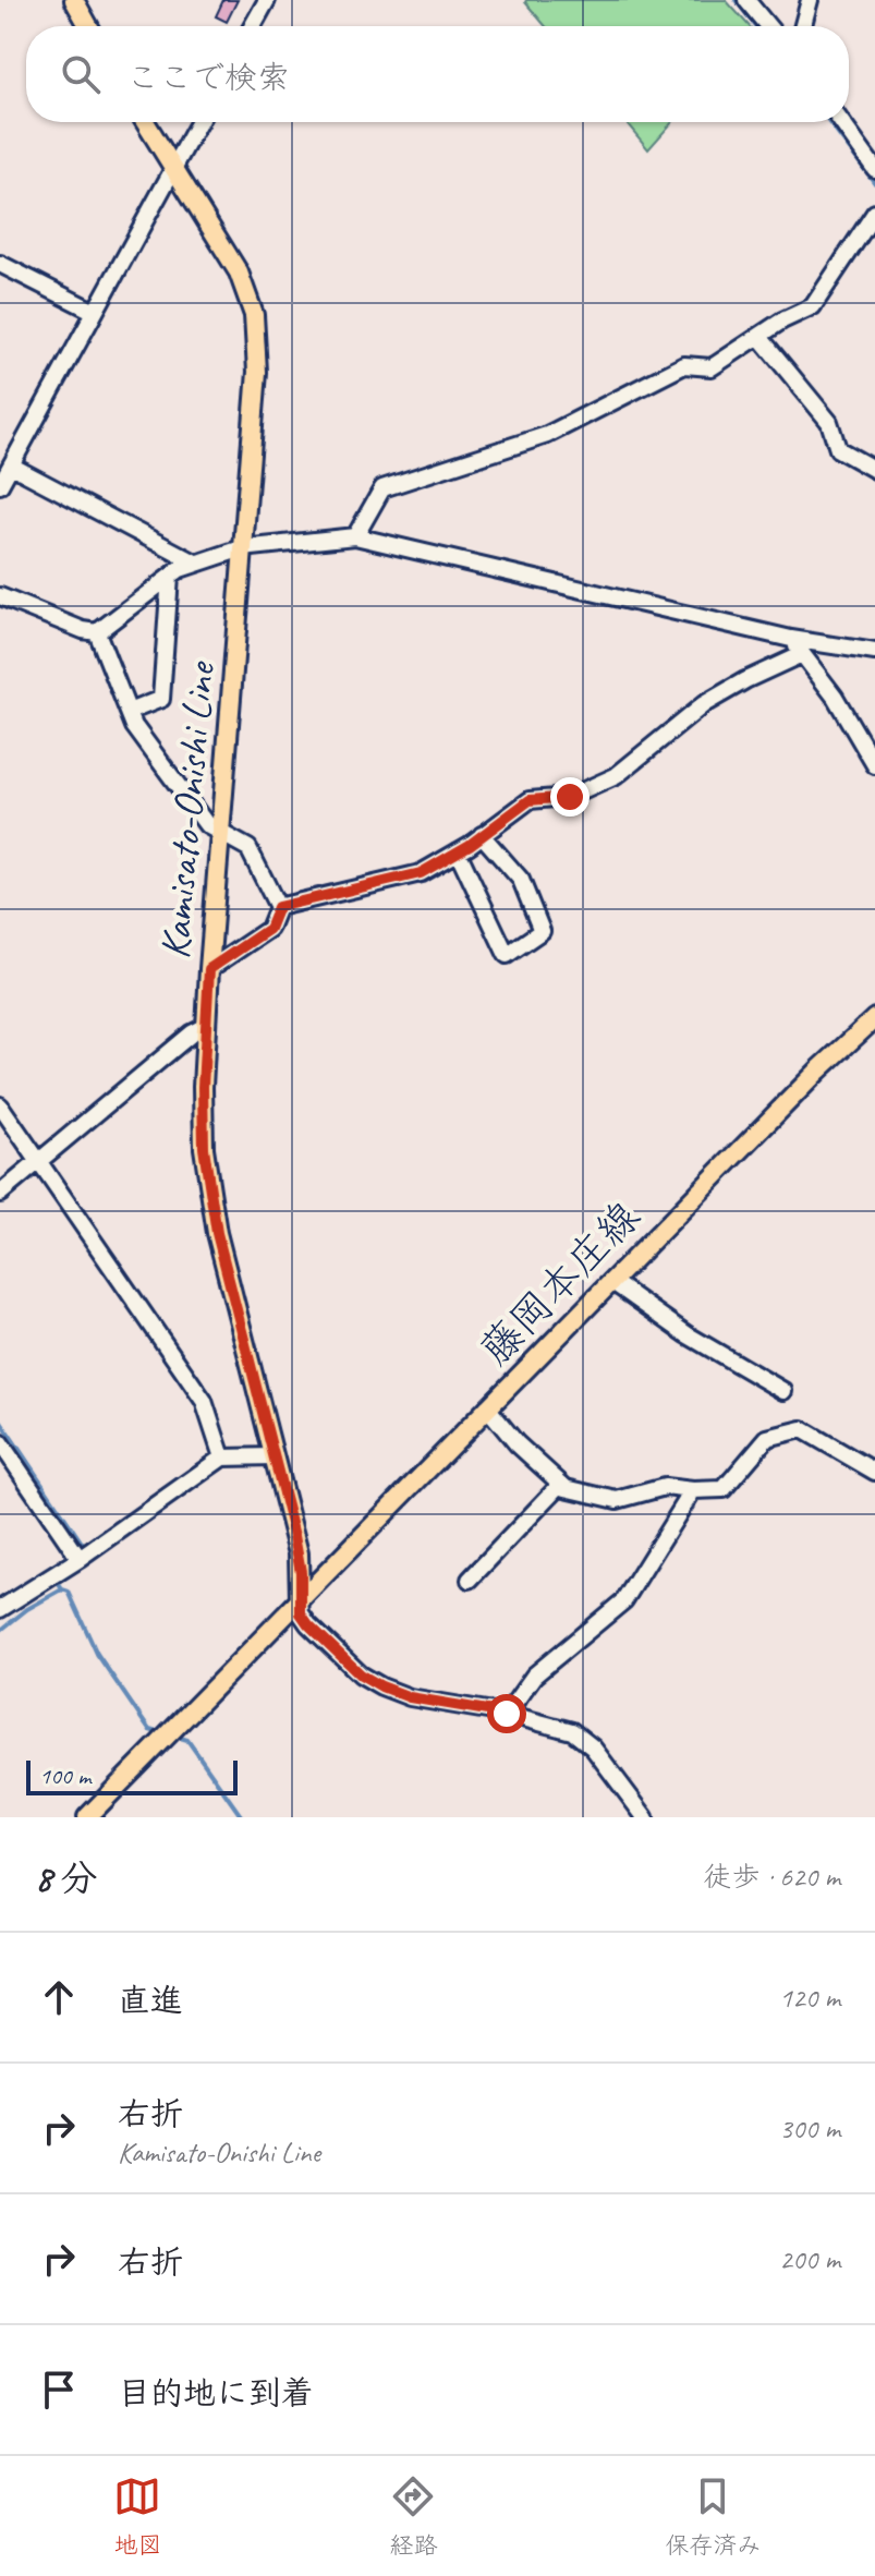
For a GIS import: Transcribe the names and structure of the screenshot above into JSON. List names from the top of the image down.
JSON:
{
  "streets": {
    "main road": ["Kamisato-Onishi Line", "藤岡本庄線"]
  },
  "crossings": [
    ["Kamisato-Onishi Line", "藤岡本庄線"]
  ],
  "scale_bar": "100 m",
  "page": {
    "search": "ここで検索",
    "scale": "100 m",
    "heading": ["8 分", "徒歩 · 620 m"],
    "list": [
      ["直進", "120 m"],
      ["右折", "Kamisato-Onishi Line", "300 m"],
      ["右折", "200 m"],
      "目的地に到着"
    ],
    "nav": ["地図", "経路", "保存済み"]
  }
}
